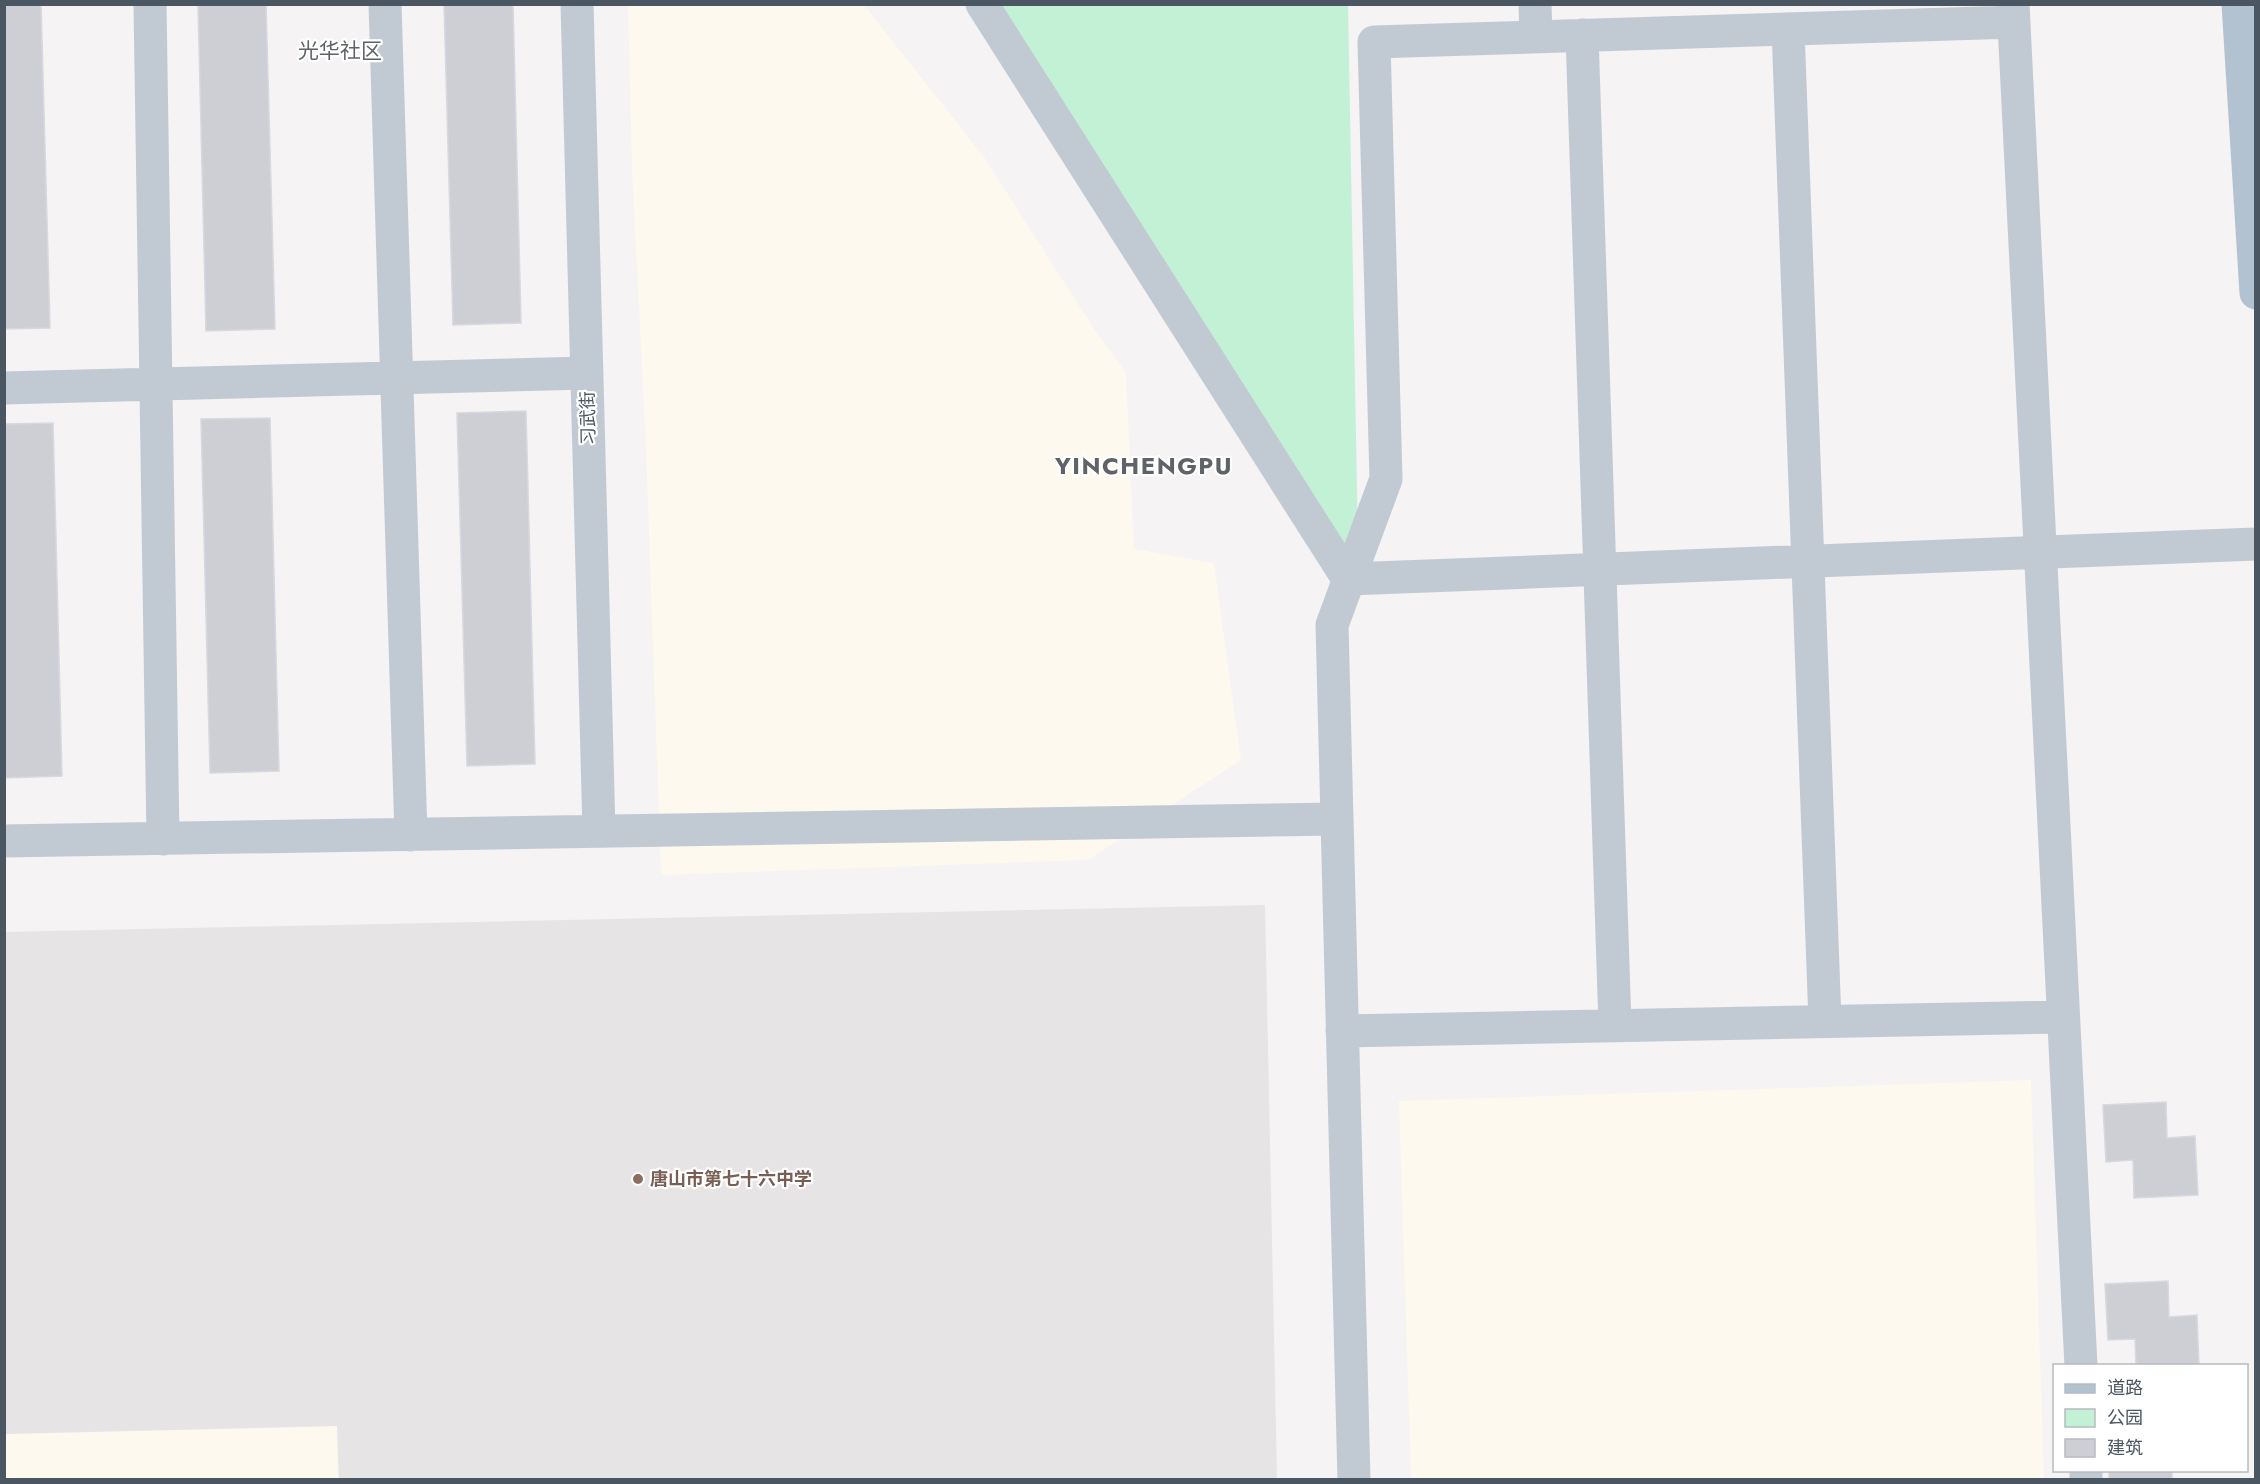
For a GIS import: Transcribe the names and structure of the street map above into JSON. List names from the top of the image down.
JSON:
{
  "streets": {
    "street": ["习武街"]
  },
  "districts": ["光华社区", "YINCHENGPU"],
  "places": ["唐山市第七十六中学"],
  "legend": ["道路", "公园", "建筑"]
}
